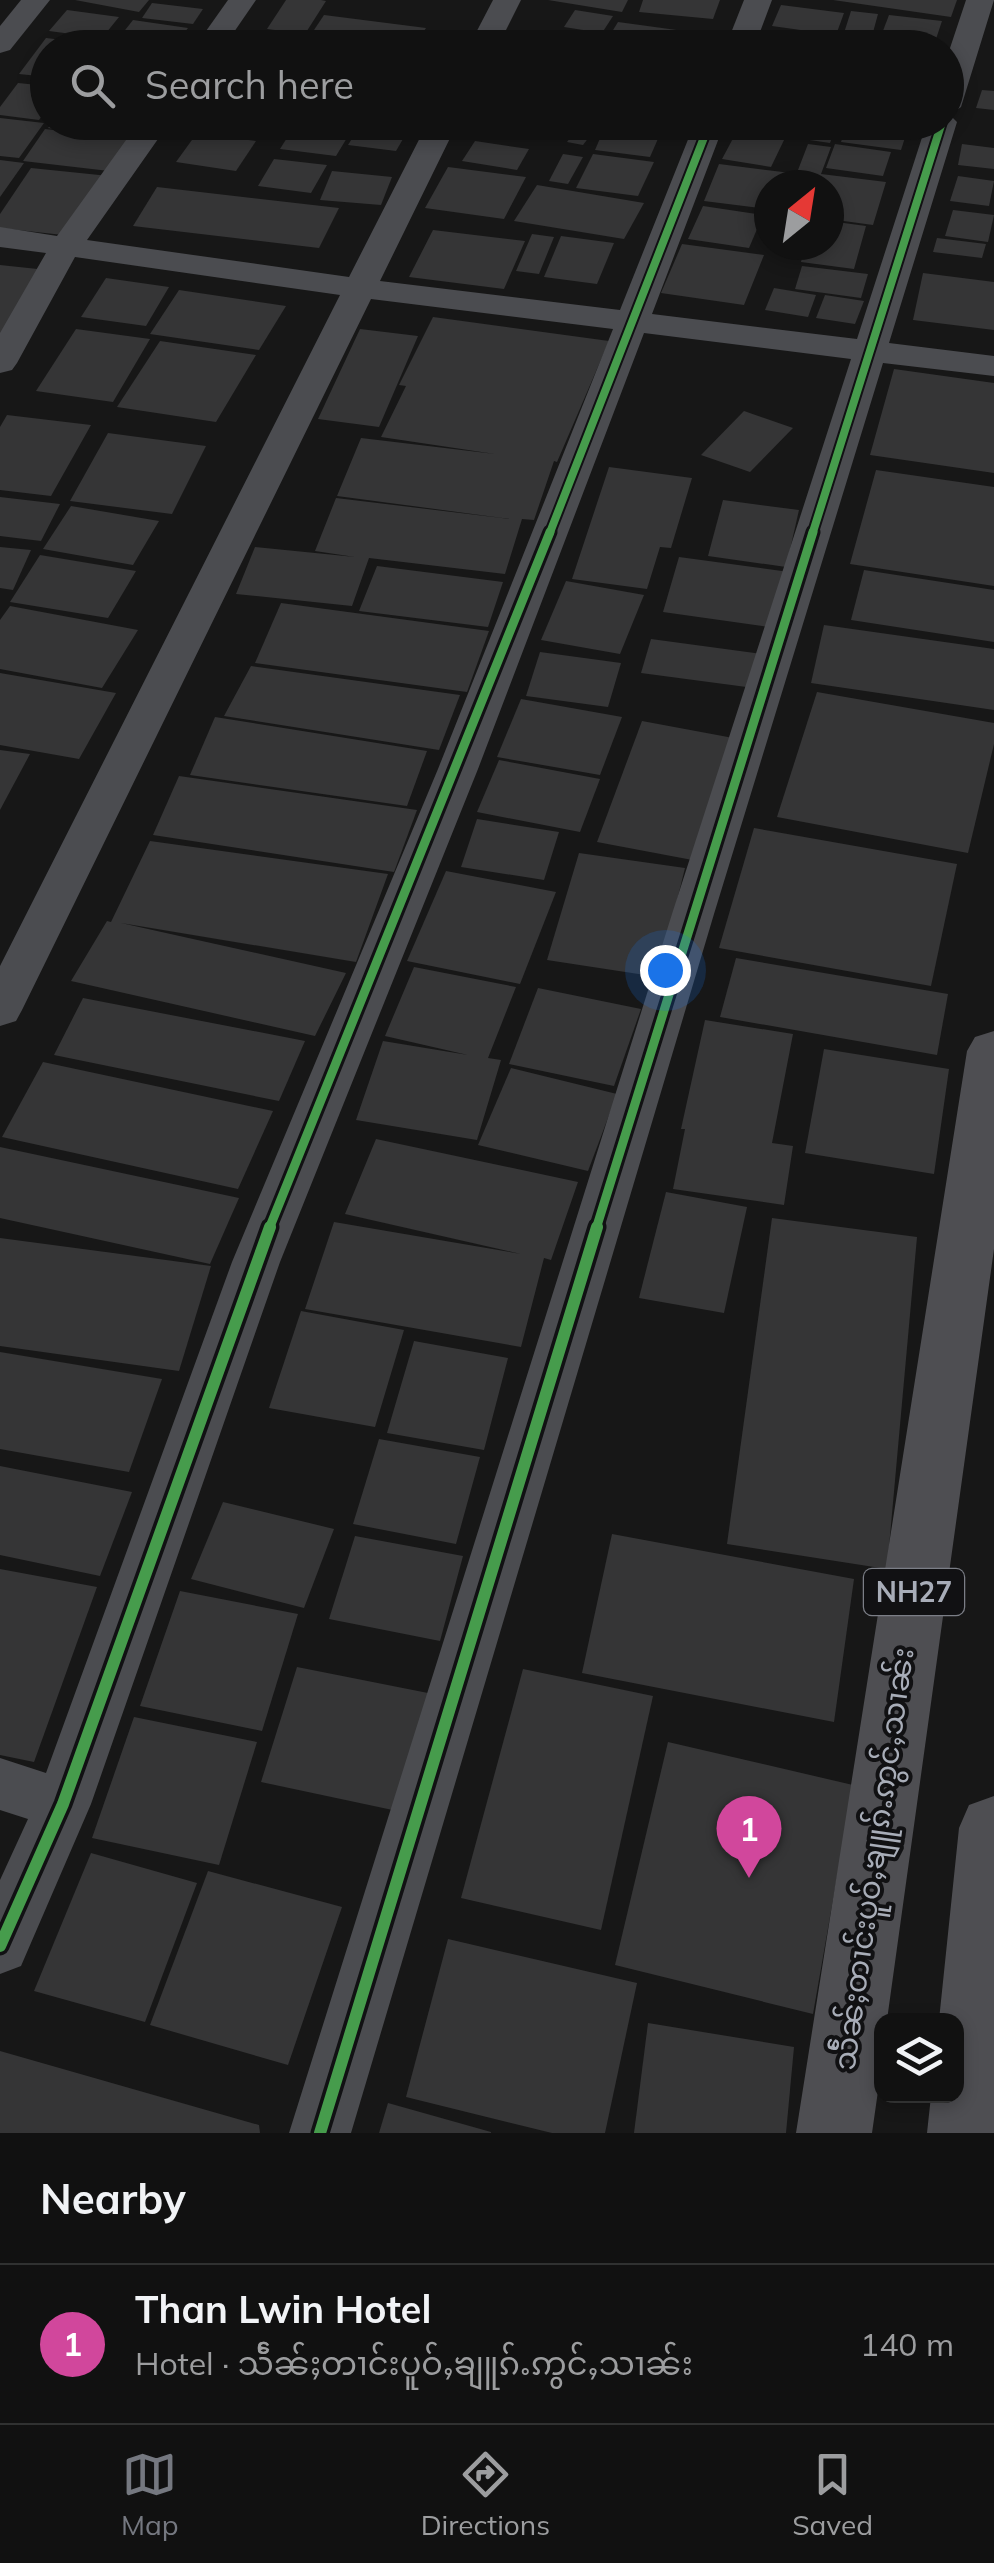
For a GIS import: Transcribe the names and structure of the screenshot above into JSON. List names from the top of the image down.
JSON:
{
  "streets": {
    "highway": ["NH27", "သဵႅၼ်ႈတၢင်းပူဝ်ႇၶျူၵ်ႉဢွင်ႇသၢၼ်း"]
  },
  "north": "top right",
  "page": {
    "search": "Search here",
    "pins": "1",
    "heading": "Nearby",
    "list": [
      {
        "mark": "1",
        "name": "Than Lwin Hotel",
        "note": "Hotel · သဵႅၼ်ႈတၢင်းပူဝ်ႇၶျူၵ်ႉဢွင်ႇသၢၼ်း",
        "value": "140 m"
      }
    ],
    "nav": ["Map", "Directions", "Saved"]
  }
}
